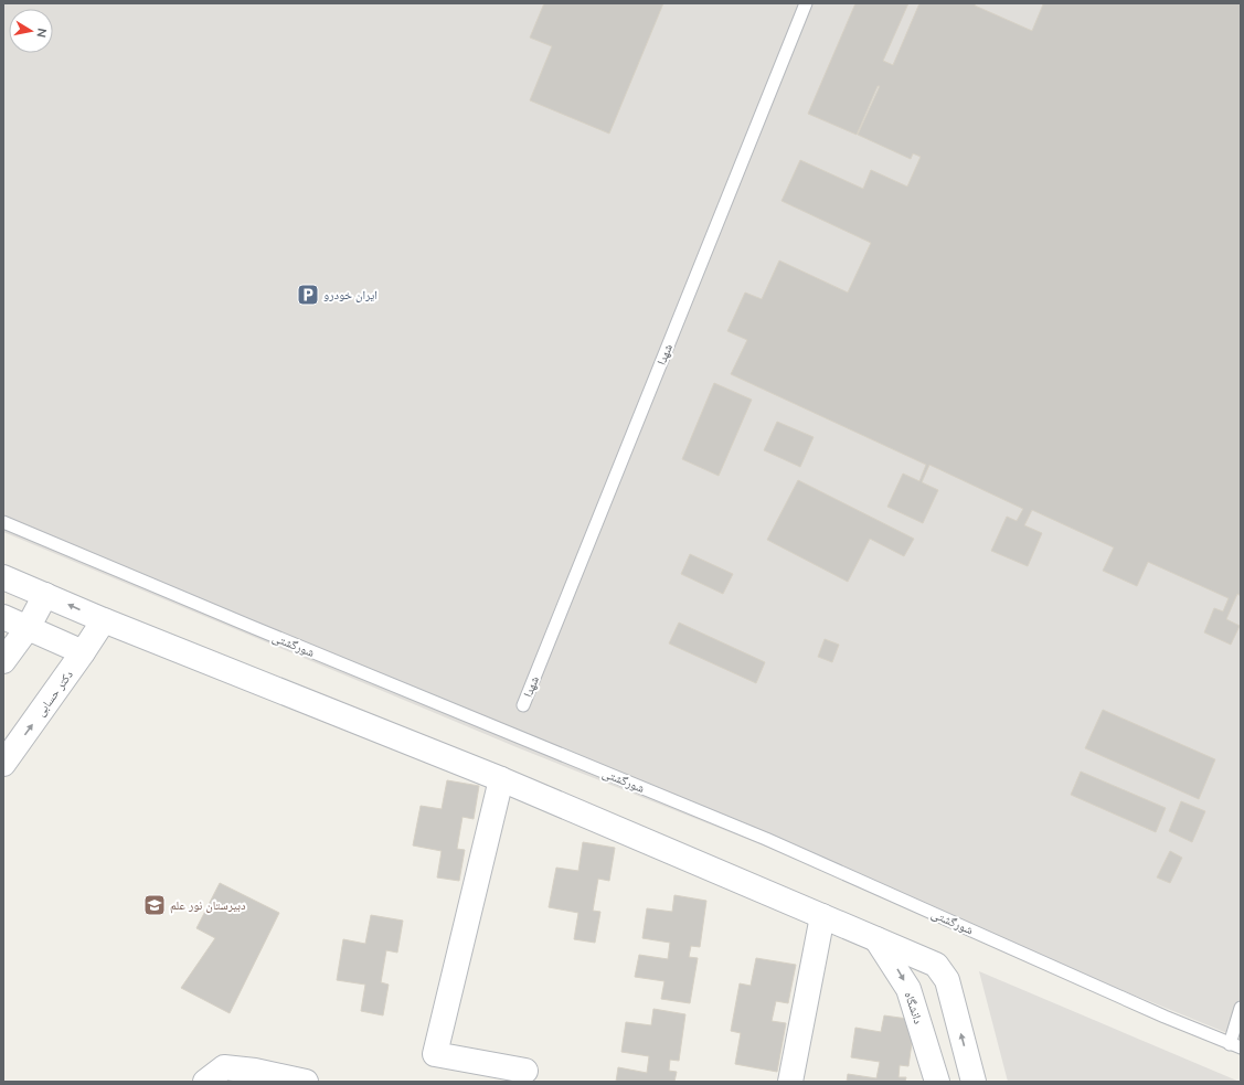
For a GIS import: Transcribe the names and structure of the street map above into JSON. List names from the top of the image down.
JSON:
{
  "streets": {
    "street": ["دکتر حسابی", "دانشگاه"],
    "lane": ["شهدا", "شورگشتی"]
  },
  "one_way": ["دانشگاه"],
  "places": {
    "parking": ["ایران خودرو"],
    "school or university": ["دبیرستان نور علم"]
  },
  "north": "right"
}
